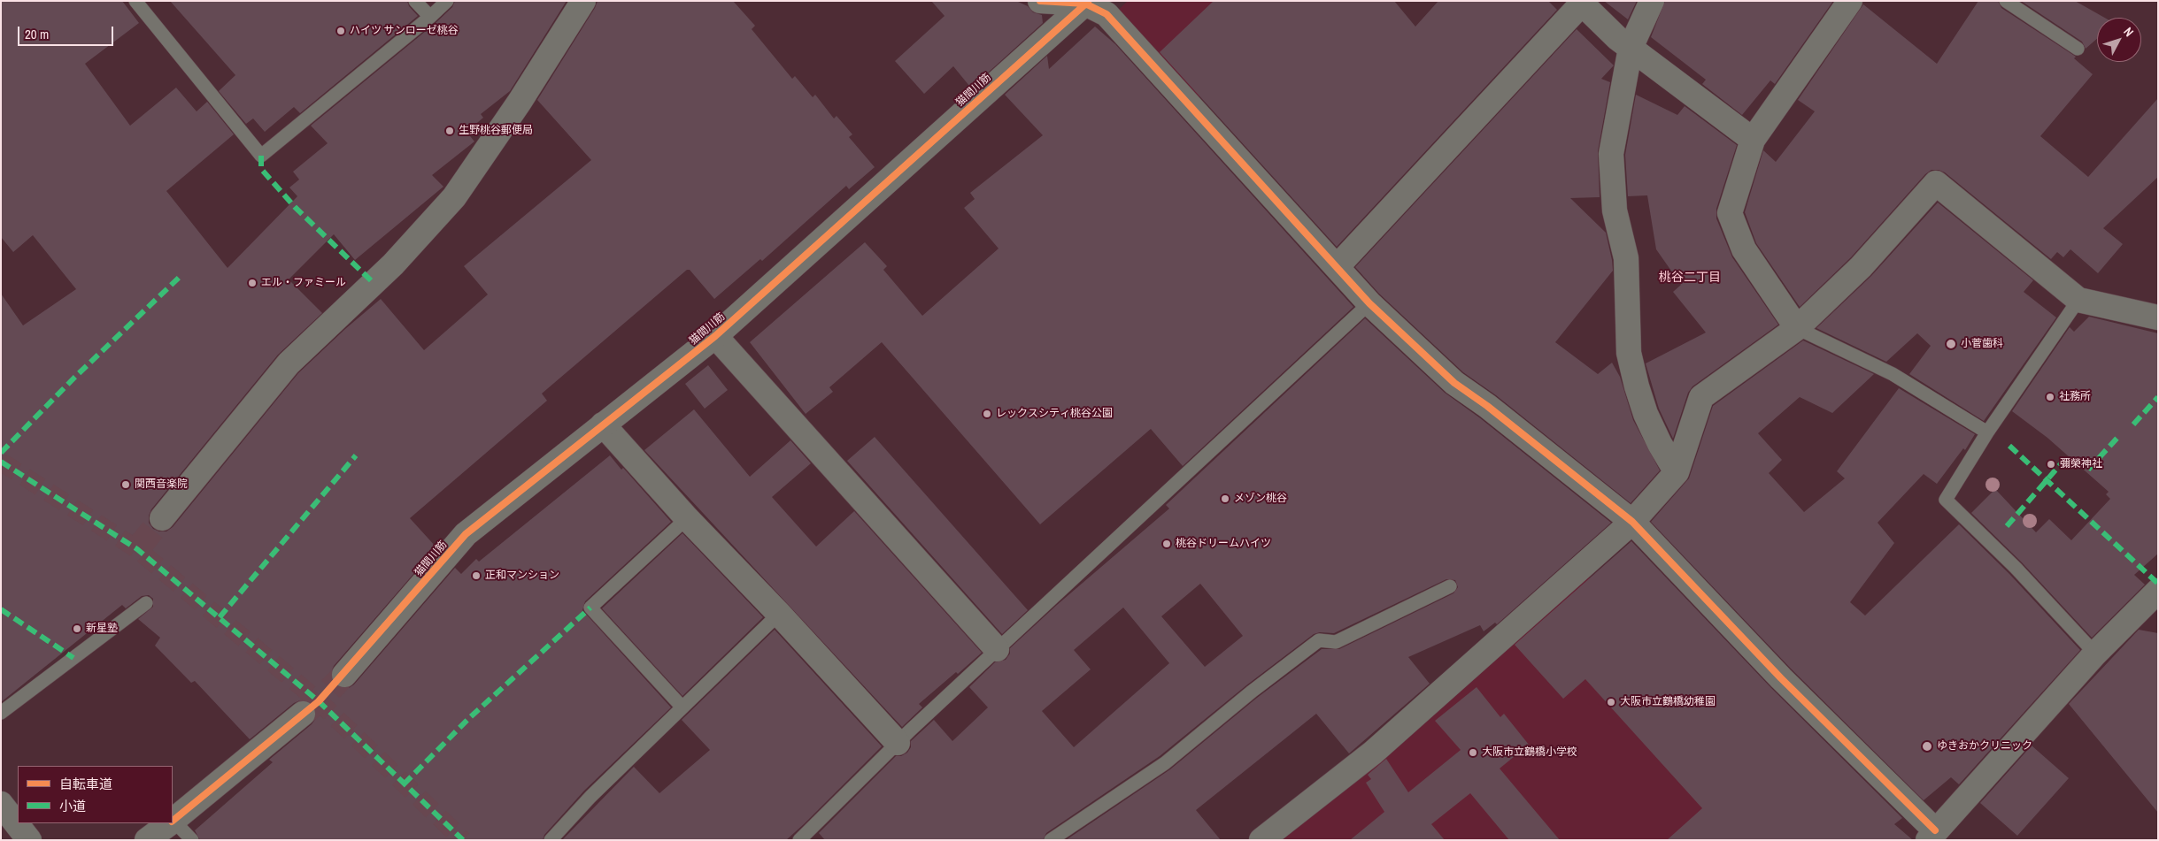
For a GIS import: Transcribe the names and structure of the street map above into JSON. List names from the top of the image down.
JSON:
{
  "streets": {
    "street": ["猫間川筋"]
  },
  "districts": ["桃谷二丁目"],
  "places": [
    "ハイツ サンローゼ桃谷",
    "生野桃谷郵便局",
    "エル・ファミール",
    "小菅歯科",
    "社務所",
    "レックスシティ桃谷公園",
    "彌榮神社",
    "関西音楽院",
    "メゾン桃谷",
    "桃谷ドリームハイツ",
    "正和マンション",
    "新星塾",
    "大阪市立鶴橋幼稚園",
    "ゆきおかクリニック",
    "大阪市立鶴橋小学校"
  ],
  "legend": ["自転車道", "小道"],
  "scale_bar": "20 m",
  "north": "top right"
}
